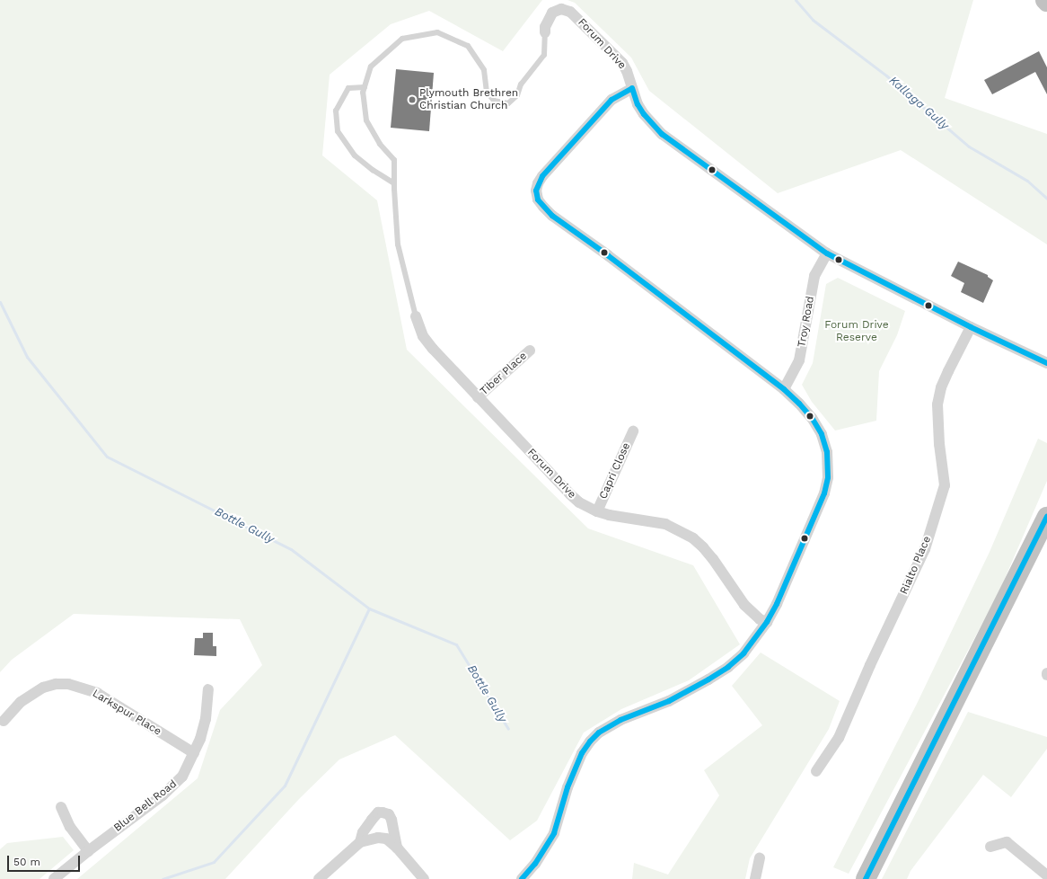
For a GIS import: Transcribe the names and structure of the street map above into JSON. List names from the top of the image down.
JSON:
{
  "streets": {
    "street": [
      "Forum Drive",
      "Troy Road",
      "Tiber Place",
      "Capri Close",
      "Rialto Place",
      "Larkspur Place",
      "Blue Bell Road"
    ]
  },
  "crossings": [
    ["Forum Drive", "Troy Road"],
    ["Forum Drive", "Tiber Place"],
    ["Forum Drive", "Capri Close"],
    ["Forum Drive", "Rialto Place"],
    ["Larkspur Place", "Blue Bell Road"]
  ],
  "water": ["Kallaga Gully", "Bottle Gully"],
  "parks": ["Forum Drive Reserve"],
  "places": ["Plymouth Brethren Christian Church"],
  "scale_bar": "50 m"
}
